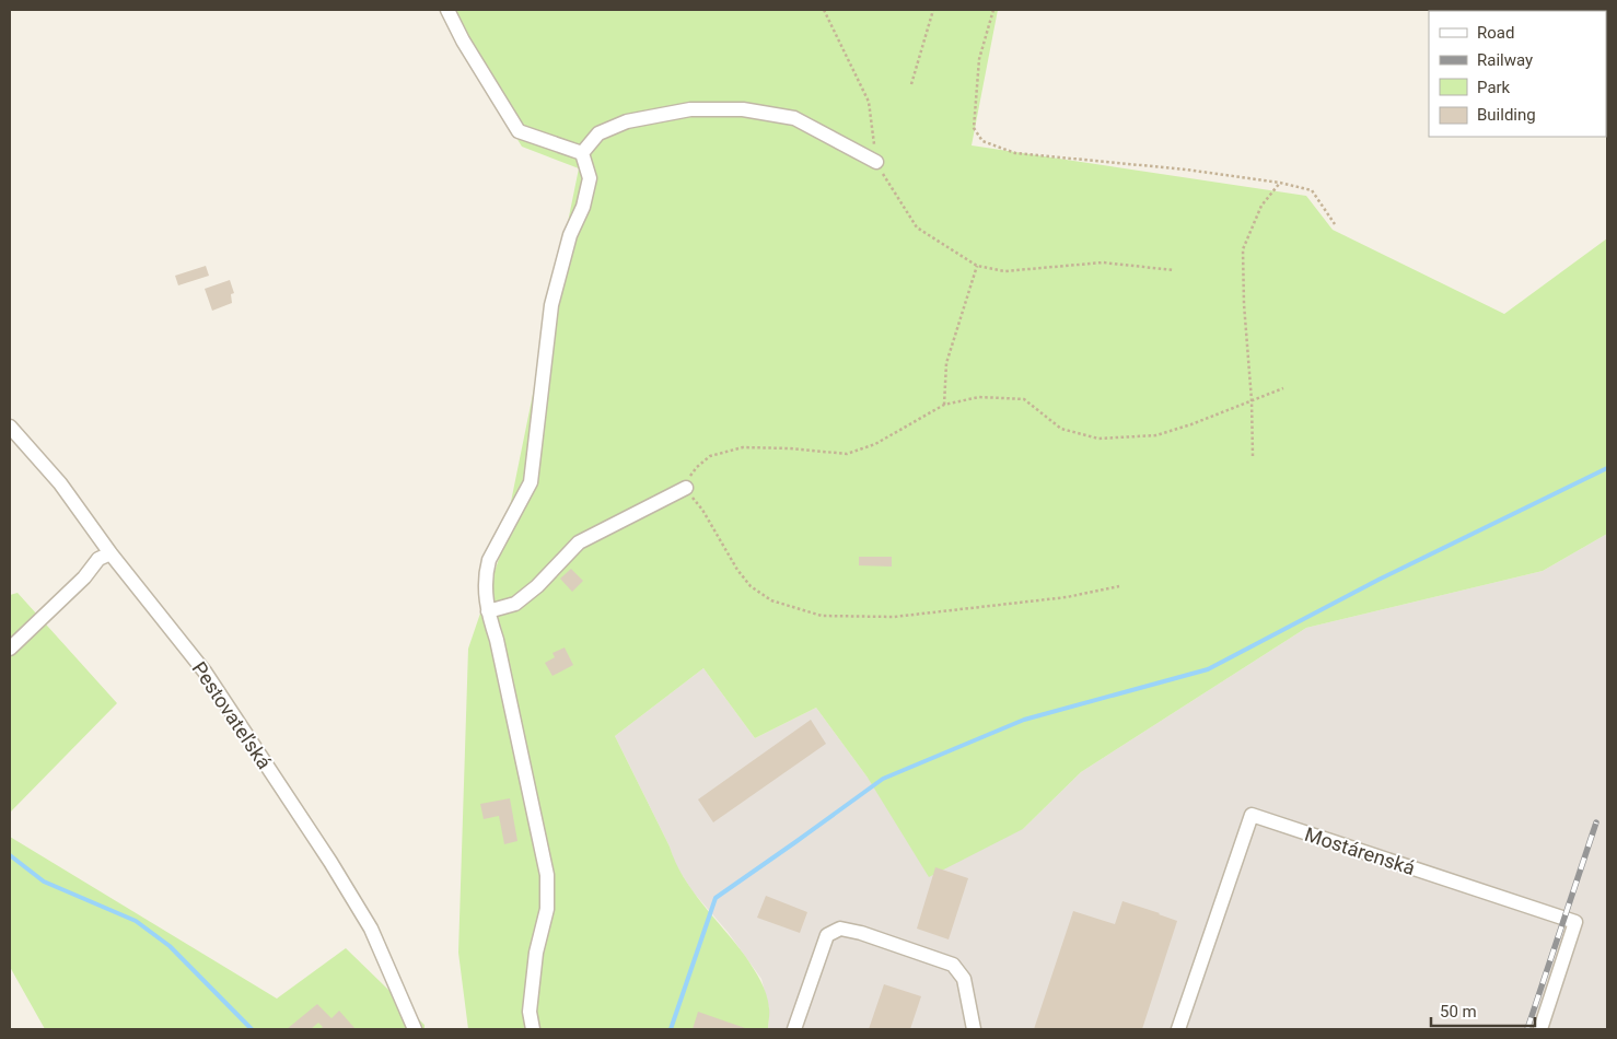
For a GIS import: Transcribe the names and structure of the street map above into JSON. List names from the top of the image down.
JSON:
{
  "streets": {
    "street": ["Pestovateľská", "Mostárenská"]
  },
  "legend": [
    "Road",
    "Railway",
    "Park",
    "Building"
  ],
  "scale_bar": "50 m"
}
